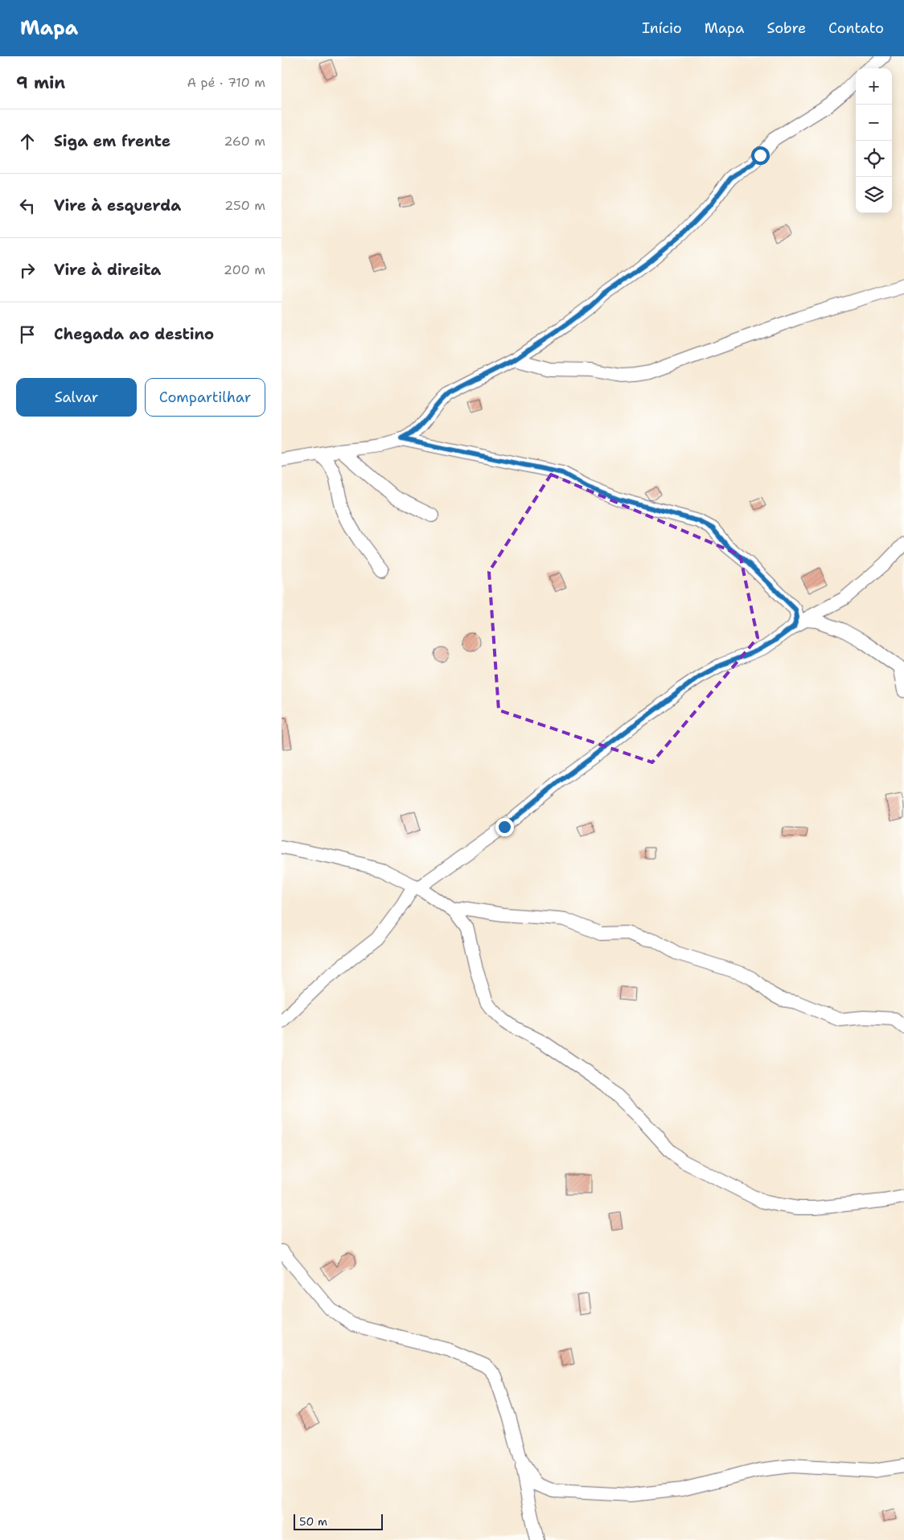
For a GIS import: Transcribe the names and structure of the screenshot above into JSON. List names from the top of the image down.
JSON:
{
  "scale_bar": "50 m",
  "page": {
    "header": "Mapa",
    "nav": [
      "Início",
      "Mapa",
      "Sobre",
      "Contato"
    ],
    "heading": ["9 min", "A pé · 710 m"],
    "map_buttons": ["+", "−"],
    "list": [
      ["Siga em frente", "260 m"],
      ["Vire à esquerda", "250 m"],
      ["Vire à direita", "200 m"],
      "Chegada ao destino"
    ],
    "buttons": ["Salvar", "Compartilhar"],
    "scale": "50 m"
  }
}
